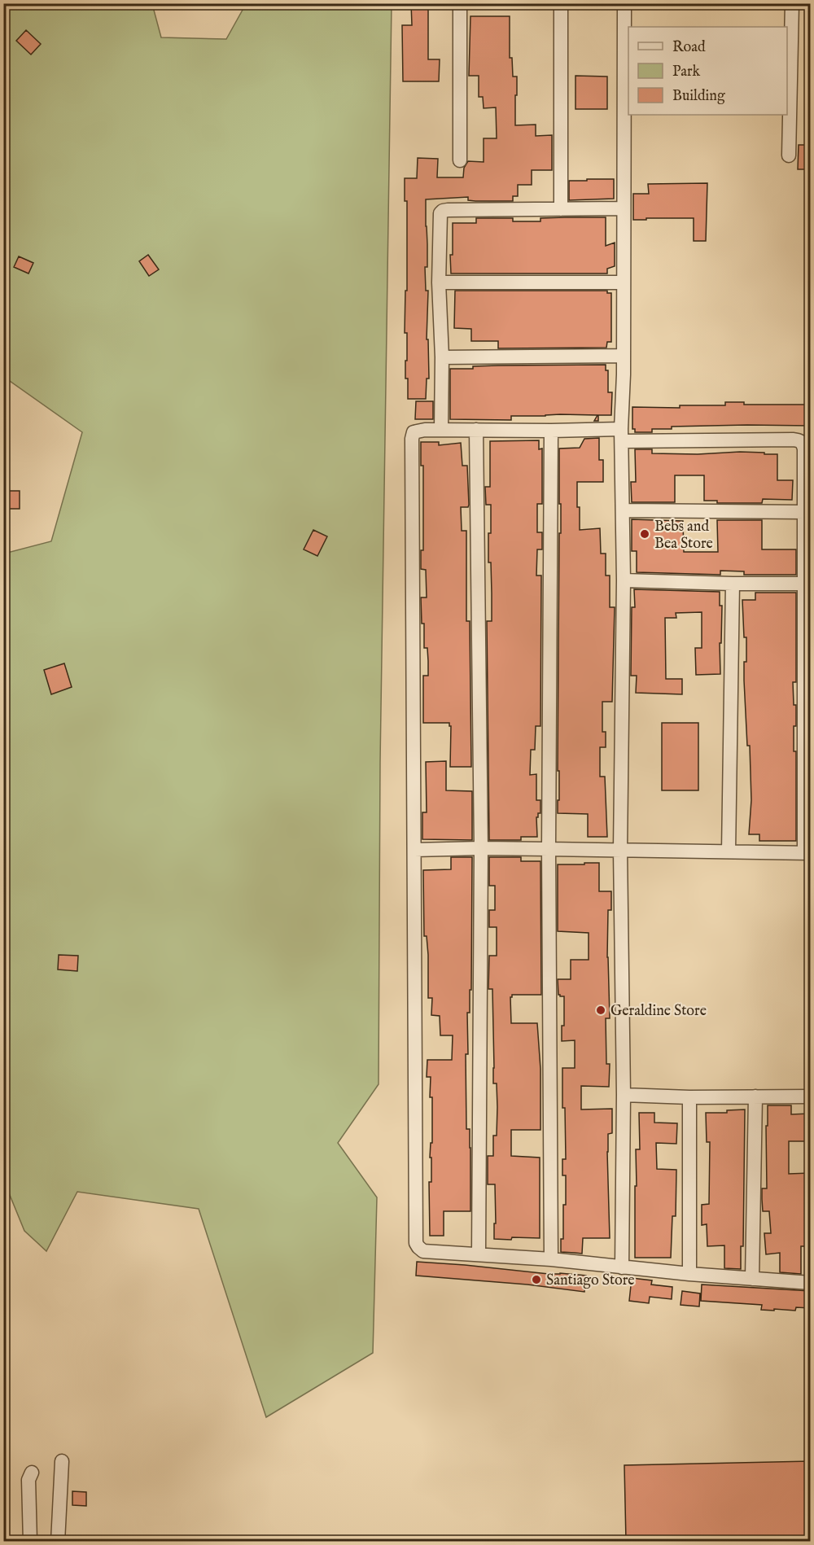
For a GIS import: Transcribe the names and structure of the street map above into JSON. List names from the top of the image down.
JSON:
{
  "places": ["Bebs and Bea Store", "Geraldine Store", "Santiago Store"],
  "legend": ["Road", "Park", "Building"]
}
